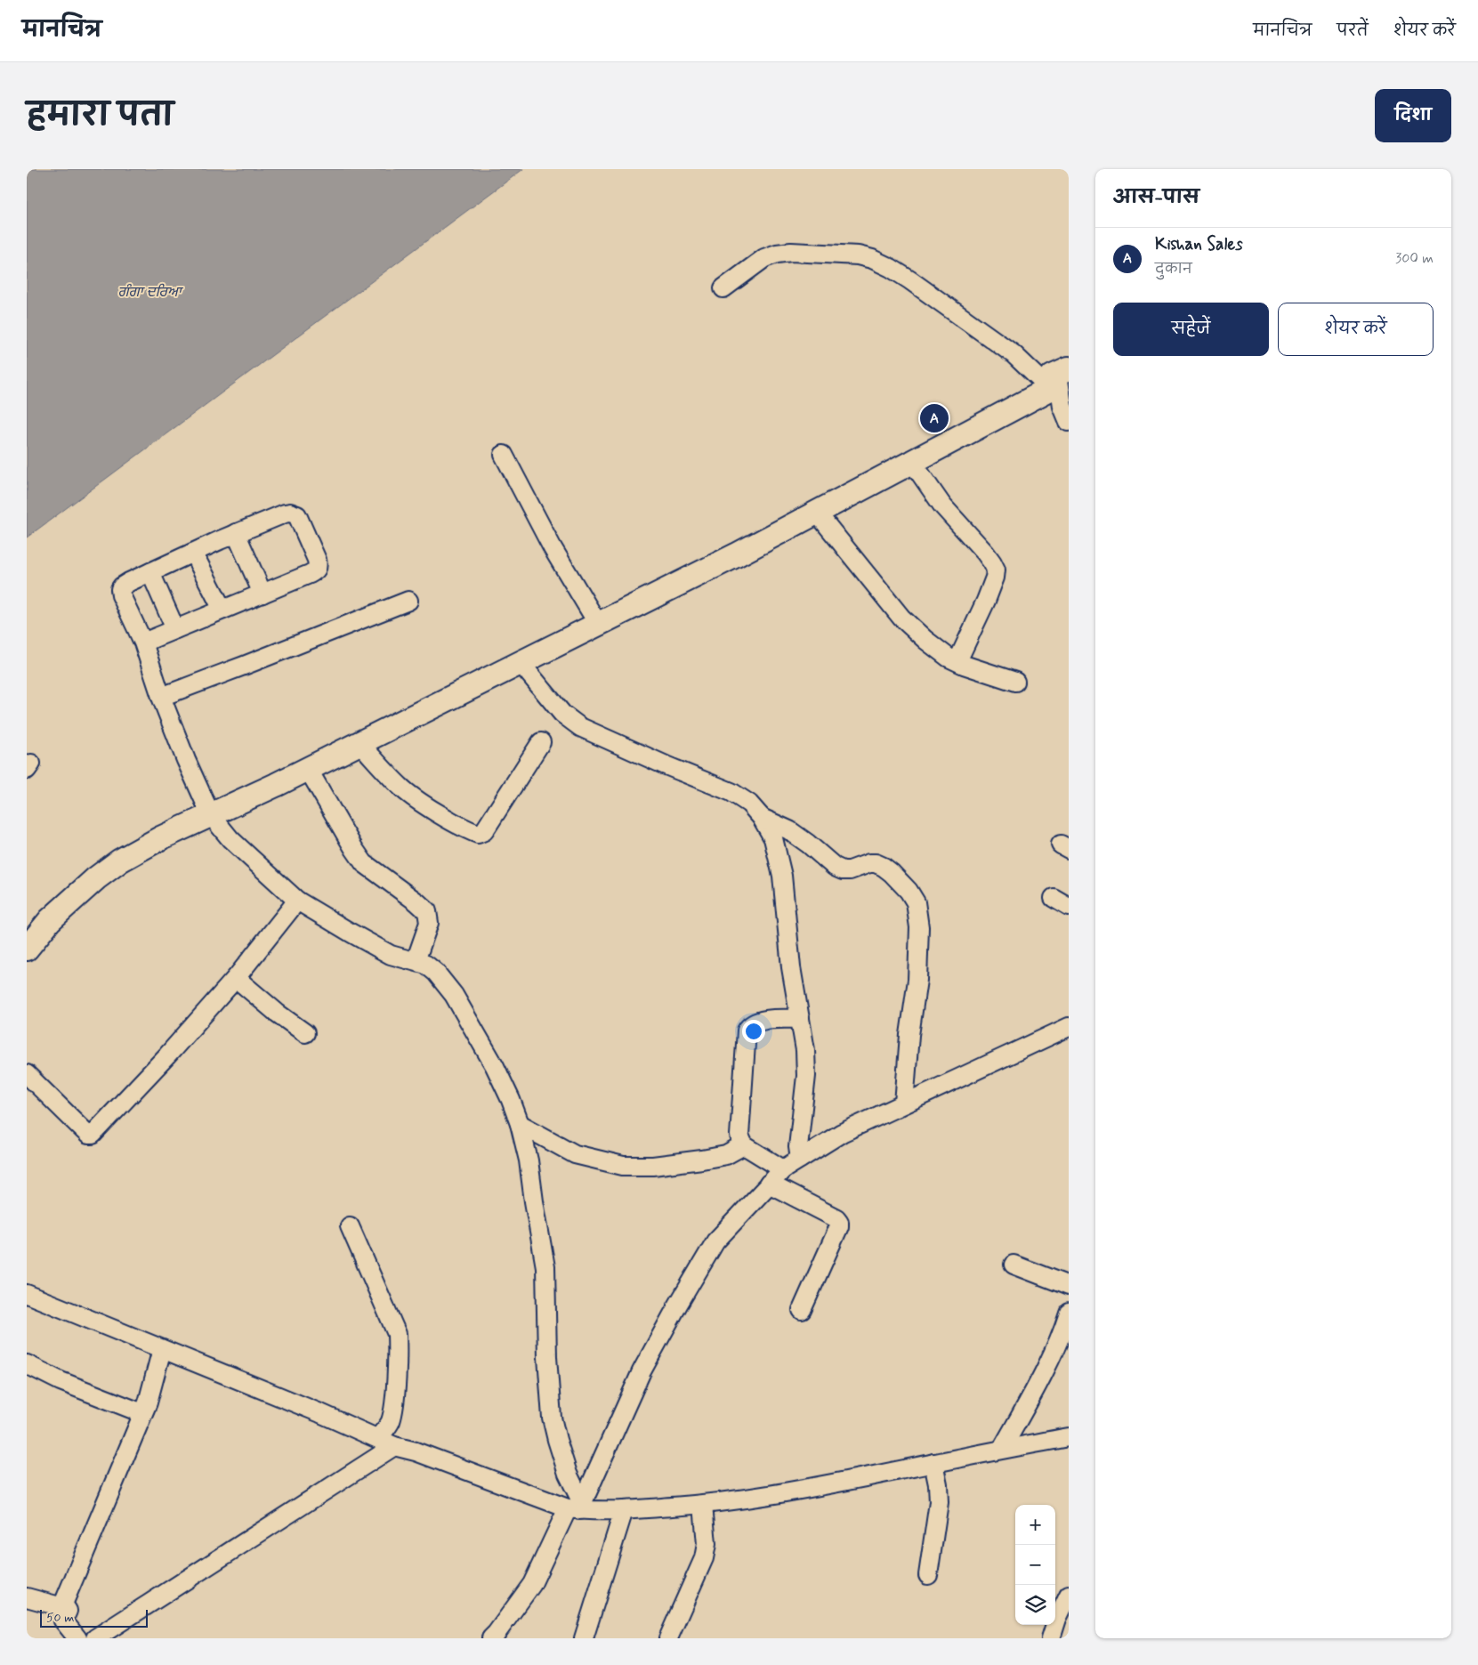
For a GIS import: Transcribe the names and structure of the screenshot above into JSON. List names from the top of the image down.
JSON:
{
  "water": ["ਗੰਗਾ ਦਰਿਆ"],
  "scale_bar": "50 m",
  "page": {
    "header": "मानचित्र",
    "nav": ["मानचित्र", "परतें", "शेयर करें"],
    "title": "हमारा पता",
    "buttons": [
      "दिशा",
      ["सहेजें", "शेयर करें"]
    ],
    "heading": "आस-पास",
    "list": [
      {
        "mark": "A",
        "name": "Kishan Sales",
        "note": "दुकान",
        "value": "300 m"
      }
    ],
    "pins": "A",
    "map_buttons": ["+", "−"],
    "scale": "50 m"
  }
}
